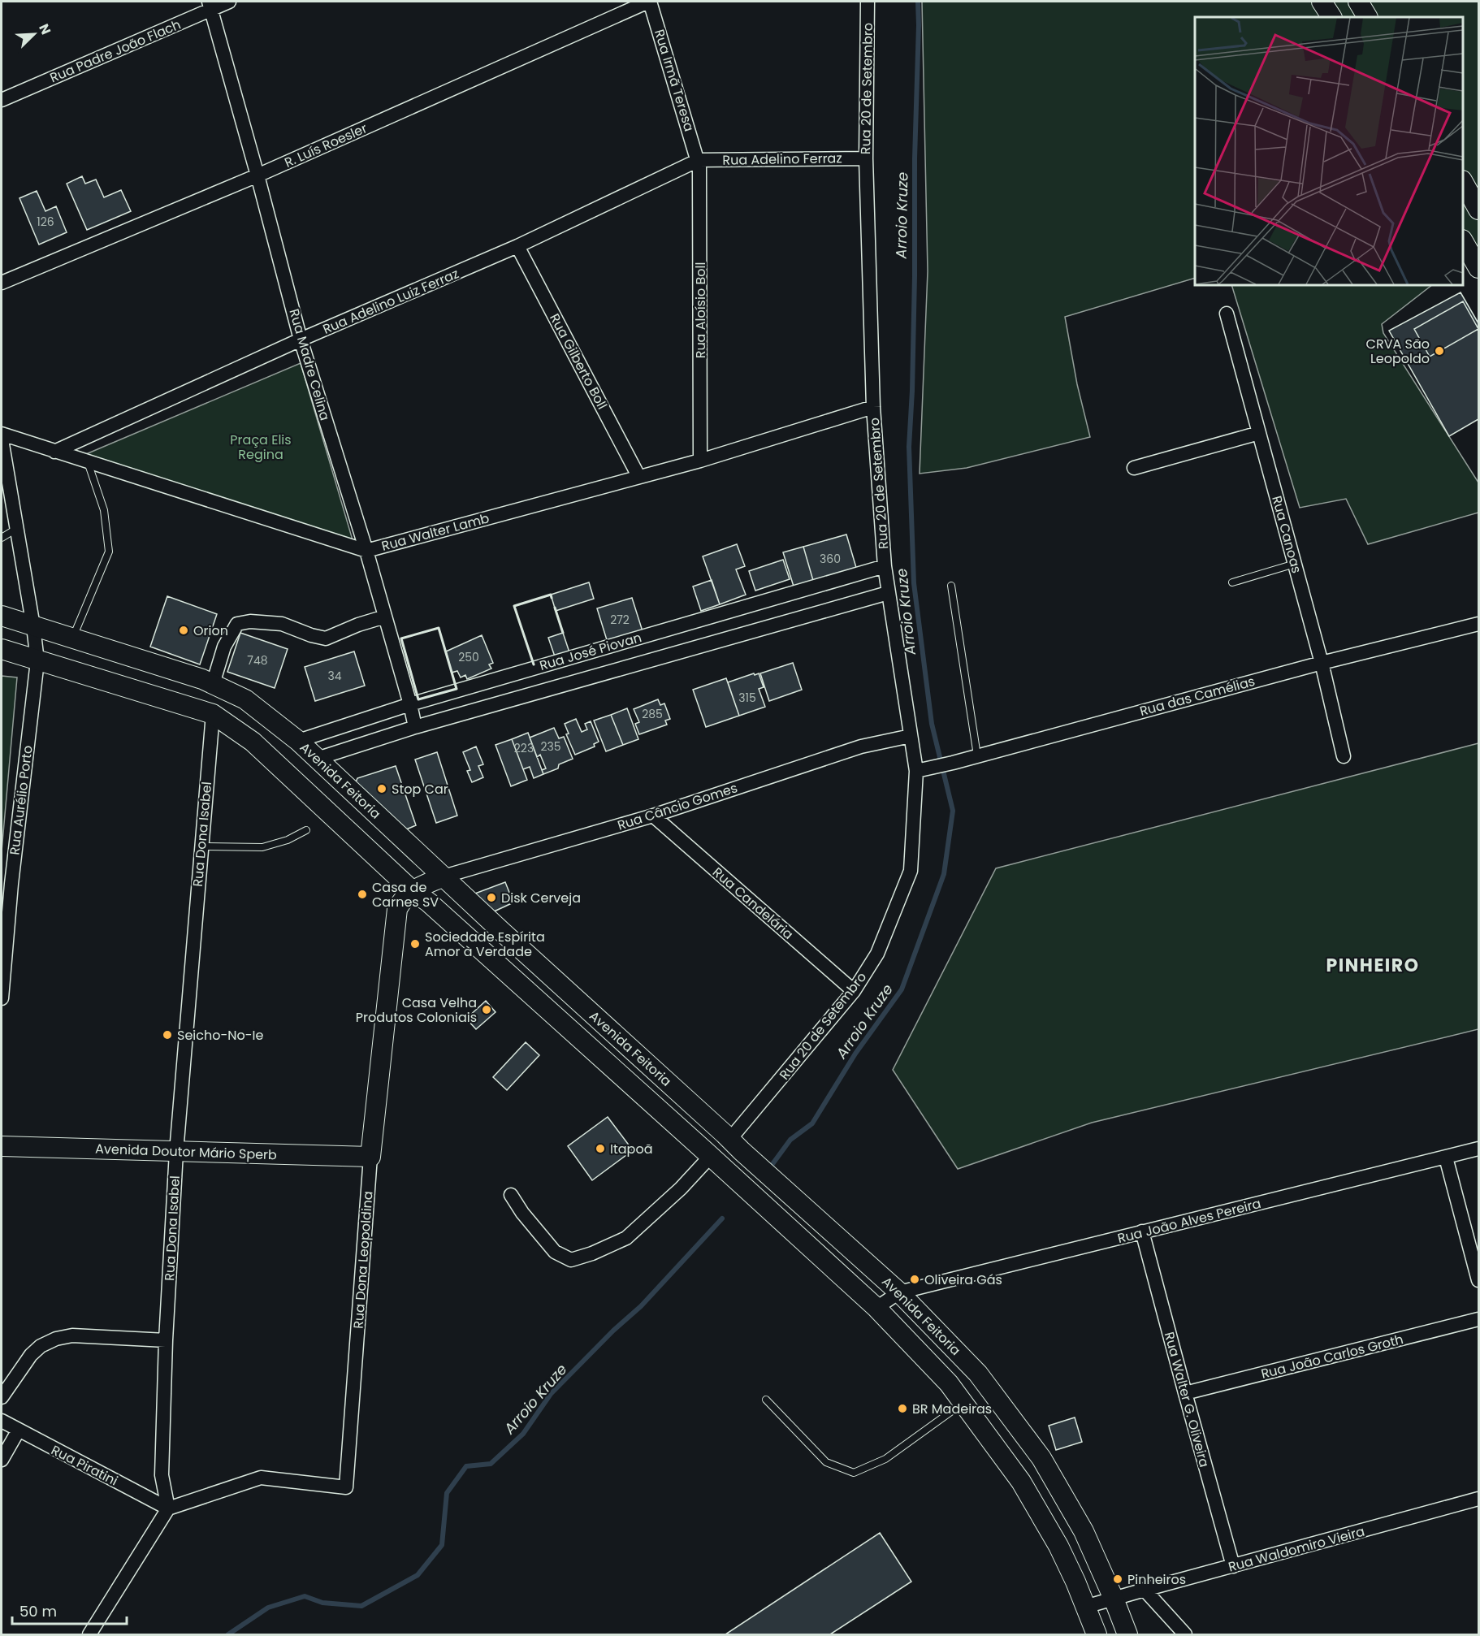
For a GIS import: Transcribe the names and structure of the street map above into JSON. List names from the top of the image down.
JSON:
{
  "streets": {
    "main road": ["Avenida Feitoria", "Avenida Doutor Mário Sperb", "Rua Dona Leopoldina"],
    "street": [
      "Rua Padre João Flach",
      "Rua Irmã Teresa",
      "Rua 20 de Setembro",
      "R. Luís Roesler",
      "Rua Adelino Ferraz",
      "Rua Adelino Luiz Ferraz",
      "Rua Aloísio Boll",
      "Rua Gilberto Boll",
      "Rua Madre Celina",
      "Rua Walter Lamb",
      "Rua Canoas",
      "Rua José Piovan",
      "Rua das Camélias",
      "Rua Aurélio Porto",
      "Rua Câncio Gomes",
      "Rua Dona Isabel",
      "Rua Candelária",
      "Rua João Alves Pereira",
      "Rua João Carlos Groth",
      "Rua Walter G. Oliveira",
      "Rua Piratini",
      "Rua Waldomiro Vieira"
    ]
  },
  "crossings": [
    ["Rua Padre João Flach", "Rua Madre Celina"],
    ["Rua Irmã Teresa", "R. Luís Roesler"],
    ["Rua Irmã Teresa", "Rua Adelino Ferraz"],
    ["Rua Irmã Teresa", "Rua Adelino Luiz Ferraz"],
    ["Rua Irmã Teresa", "Rua Aloísio Boll"],
    ["Rua 20 de Setembro", "Rua Adelino Ferraz"],
    ["Rua 20 de Setembro", "Rua Walter Lamb"],
    ["Rua 20 de Setembro", "Rua José Piovan"],
    ["Rua 20 de Setembro", "Rua das Camélias"],
    ["Rua 20 de Setembro", "Avenida Feitoria"],
    ["Rua 20 de Setembro", "Rua Câncio Gomes"],
    ["Rua 20 de Setembro", "Rua Candelária"],
    ["R. Luís Roesler", "Rua Madre Celina"],
    ["Rua Adelino Ferraz", "Rua Adelino Luiz Ferraz"],
    ["Rua Adelino Ferraz", "Rua Aloísio Boll"],
    ["Rua Adelino Luiz Ferraz", "Rua Aloísio Boll"],
    ["Rua Adelino Luiz Ferraz", "Rua Gilberto Boll"],
    ["Rua Adelino Luiz Ferraz", "Rua Madre Celina"],
    ["Rua Adelino Luiz Ferraz", "Rua Walter Lamb"],
    ["Rua Aloísio Boll", "Rua Walter Lamb"],
    ["Rua Gilberto Boll", "Rua Walter Lamb"],
    ["Rua Madre Celina", "Rua Walter Lamb"],
    ["Rua Madre Celina", "Rua José Piovan"],
    ["Rua Canoas", "Rua das Camélias"],
    ["Rua José Piovan", "Avenida Feitoria"],
    ["Avenida Feitoria", "Rua Aurélio Porto"],
    ["Avenida Feitoria", "Rua Câncio Gomes"],
    ["Avenida Feitoria", "Rua Dona Isabel"],
    ["Avenida Feitoria", "Rua João Alves Pereira"],
    ["Avenida Feitoria", "Rua Dona Leopoldina"],
    ["Avenida Feitoria", "Rua Waldomiro Vieira"],
    ["Rua Câncio Gomes", "Rua Candelária"],
    ["Rua Câncio Gomes", "Rua Dona Leopoldina"],
    ["Rua Dona Isabel", "Avenida Doutor Mário Sperb"],
    ["Rua Dona Isabel", "Rua Dona Leopoldina"],
    ["Rua Dona Isabel", "Rua Piratini"],
    ["Avenida Doutor Mário Sperb", "Rua Dona Leopoldina"],
    ["Rua João Alves Pereira", "Rua Walter G. Oliveira"],
    ["Rua Dona Leopoldina", "Rua Piratini"],
    ["Rua João Carlos Groth", "Rua Walter G. Oliveira"],
    ["Rua Walter G. Oliveira", "Rua Waldomiro Vieira"]
  ],
  "districts": ["PINHEIRO"],
  "water": ["Arroio Kruze"],
  "parks": ["Praça Elis Regina"],
  "places": [
    "CRVA São Leopoldo",
    "Orion",
    "Stop Car",
    "Casa de Carnes SV",
    "Disk Cerveja",
    "Sociedade Espírita Amor à Verdade",
    "Casa Velha Produtos Coloniais",
    "Seicho-No-Ie",
    "Itapoã",
    "Oliveira Gás",
    "BR Madeiras",
    "Pinheiros"
  ],
  "house_numbers": [
    "126",
    "360",
    "272",
    "250",
    "748",
    "34",
    "315",
    "285",
    "235",
    "223"
  ],
  "scale_bar": "50 m",
  "north": "top right"
}
